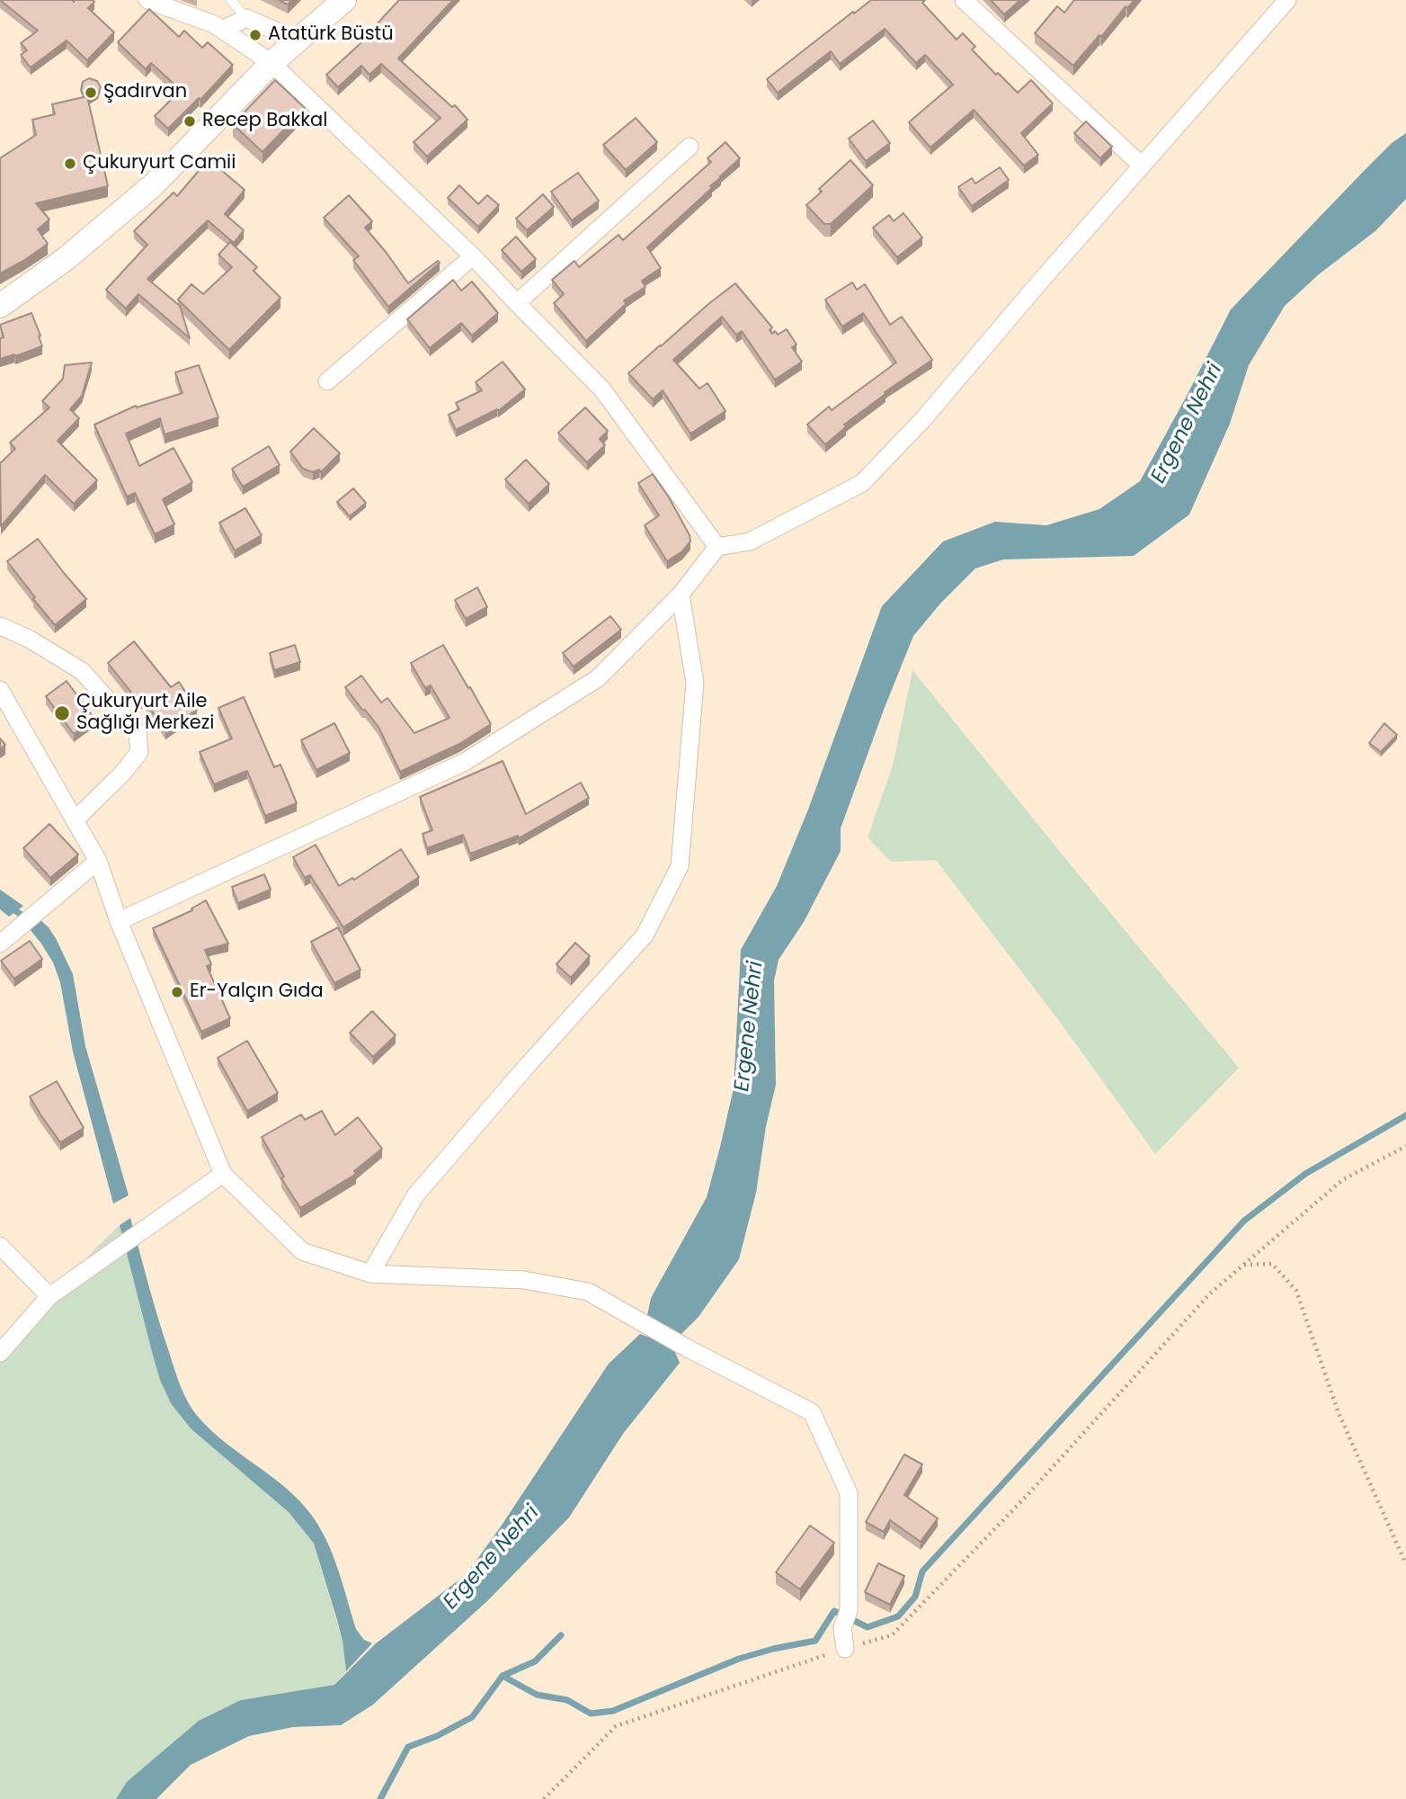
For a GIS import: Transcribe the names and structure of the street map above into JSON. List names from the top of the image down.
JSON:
{
  "water": ["Ergene Nehri"],
  "places": [
    "Atatürk Büstü",
    "Şadırvan",
    "Recep Bakkal",
    "Çukuryurt Camii",
    "Çukuryurt Aile Sağlığı Merkezi",
    "Er-Yalçın Gıda"
  ]
}
